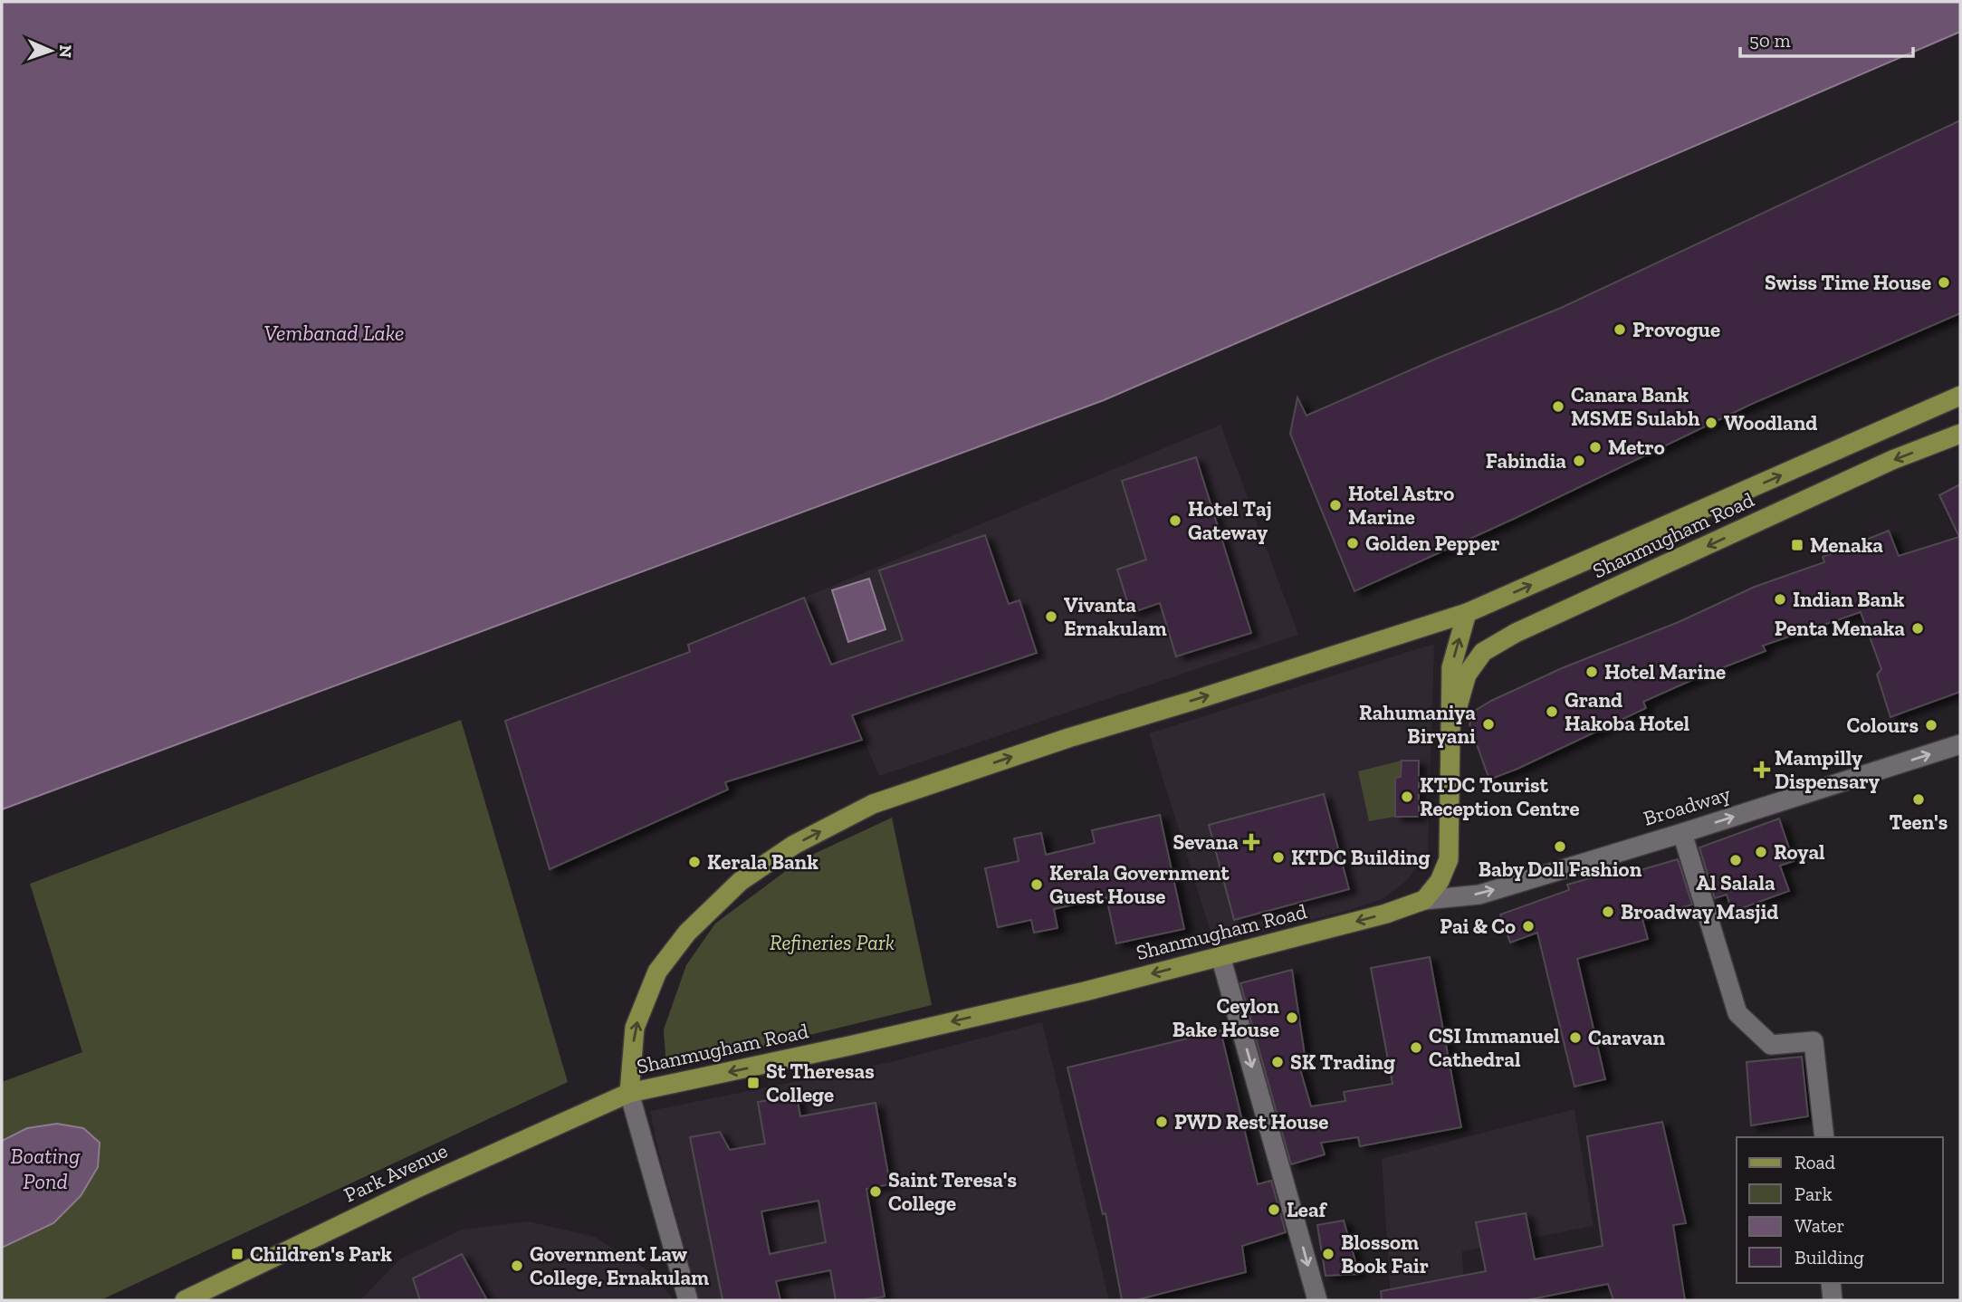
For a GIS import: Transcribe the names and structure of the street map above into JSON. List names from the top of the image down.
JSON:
{
  "streets": {
    "main road": ["Shanmugham Road", "Park Avenue"],
    "street": ["Broadway"]
  },
  "crossings": [
    ["Shanmugham Road", "Broadway"],
    ["Shanmugham Road", "Park Avenue"]
  ],
  "one_way": ["Broadway"],
  "water": ["Vembanad Lake", "Boating Pond"],
  "parks": ["Refineries Park"],
  "places": {
    "other": [
      "Swiss Time House",
      "Provogue",
      "Canara Bank MSME Sulabh",
      "Woodland",
      "Metro",
      "Fabindia",
      "Hotel Astro Marine",
      "Hotel Taj Gateway",
      "Golden Pepper",
      "Indian Bank",
      "Vivanta Ernakulam",
      "Penta Menaka",
      "Hotel Marine",
      "Grand Hakoba Hotel",
      "Rahumaniya Biryani",
      "Colours",
      "KTDC Tourist Reception Centre",
      "Teen's",
      "Baby Doll Fashion",
      "Royal",
      "KTDC Building",
      "Al Salala",
      "Kerala Bank",
      "Kerala Government Guest House",
      "Broadway Masjid",
      "Pai & Co",
      "Ceylon Bake House",
      "Caravan",
      "CSI Immanuel Cathedral",
      "SK Trading",
      "PWD Rest House",
      "Saint Teresa's College",
      "Leaf",
      "Blossom Book Fair",
      "Government Law College, Ernakulam"
    ],
    "transit": ["Menaka", "St Theresas College", "Children's Park"],
    "health": ["Mampilly Dispensary", "Sevana"]
  },
  "legend": [
    "Road",
    "Park",
    "Water",
    "Building"
  ],
  "scale_bar": "50 m",
  "north": "right"
}
